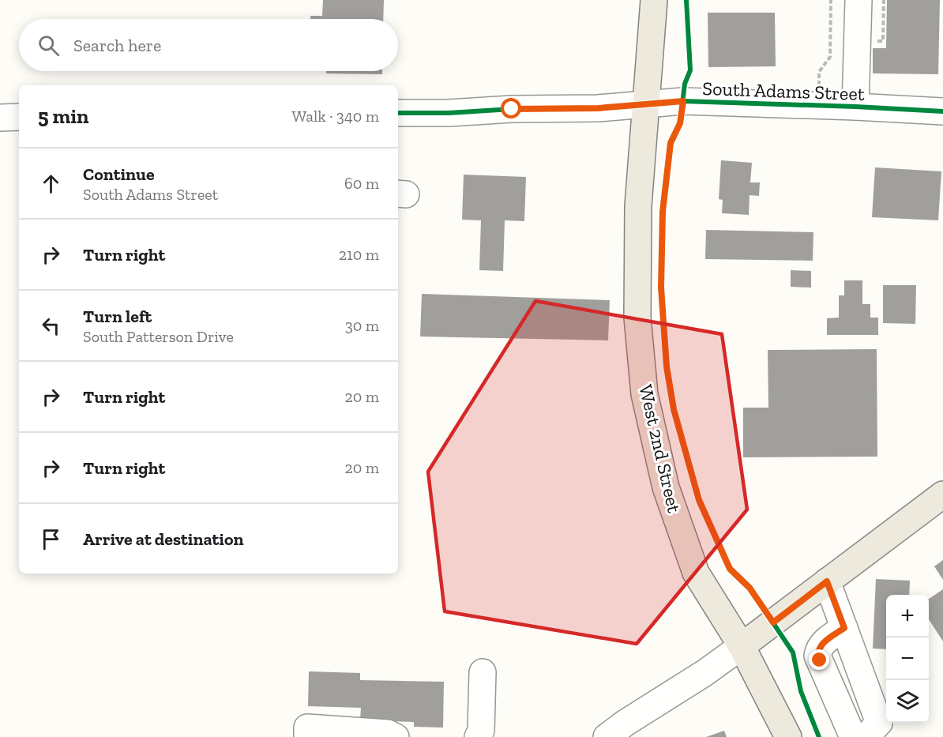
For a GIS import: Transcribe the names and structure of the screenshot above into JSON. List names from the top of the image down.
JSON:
{
  "streets": {
    "main road": ["West 2nd Street"],
    "street": ["South Adams Street"]
  },
  "crossings": [
    ["South Adams Street", "West 2nd Street"]
  ],
  "page": {
    "search": "Search here",
    "heading": ["5 min", "Walk · 340 m"],
    "list": [
      ["Continue", "South Adams Street", "60 m"],
      ["Turn right", "210 m"],
      ["Turn left", "South Patterson Drive", "30 m"],
      ["Turn right", "20 m"],
      ["Turn right", "20 m"],
      "Arrive at destination"
    ],
    "map_buttons": ["+", "−"]
  }
}
